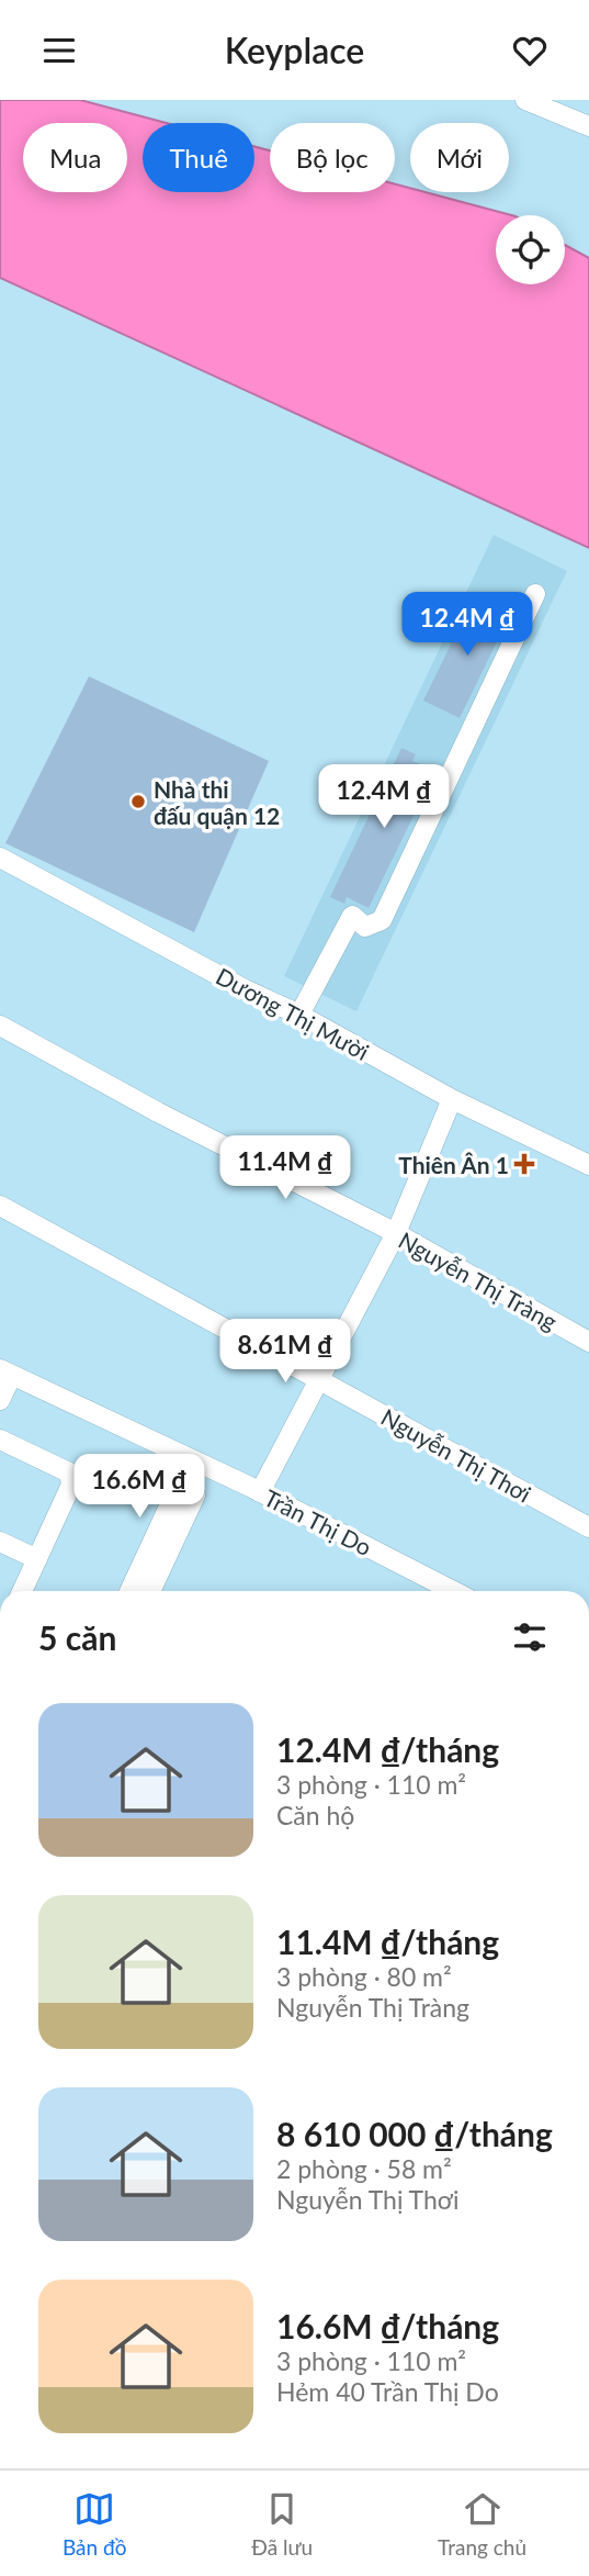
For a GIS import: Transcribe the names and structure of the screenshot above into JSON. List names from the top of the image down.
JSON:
{
  "streets": {
    "street": [
      "Dương Thị Mười",
      "Nguyễn Thị Tràng",
      "Nguyễn Thị Thơi",
      "Trần Thị Do"
    ]
  },
  "places": {
    "other": ["Nhà thi đấu quận 12"],
    "health": ["Thiên Ân 1"]
  },
  "page": {
    "header": "Keyplace",
    "chip": [
      "Mua",
      "Thuê",
      "Bộ lọc",
      "Mới"
    ],
    "price": [
      "12.4M ₫",
      "12.4M ₫",
      "11.4M ₫",
      "8.61M ₫",
      "16.6M ₫"
    ],
    "heading": "5 căn",
    "list": [
      {
        "name": "12.4M ₫/tháng",
        "note": "3 phòng · 110 m² · Căn hộ"
      },
      {
        "name": "11.4M ₫/tháng",
        "note": "3 phòng · 80 m² · Nguyễn Thị Tràng"
      },
      {
        "name": "8 610 000 ₫/tháng",
        "note": "2 phòng · 58 m² · Nguyễn Thị Thơi"
      },
      {
        "name": "16.6M ₫/tháng",
        "note": "3 phòng · 110 m² · Hẻm 40 Trần Thị Do"
      }
    ],
    "tabs": ["Bản đồ", "Đã lưu", "Trang chủ"]
  }
}
